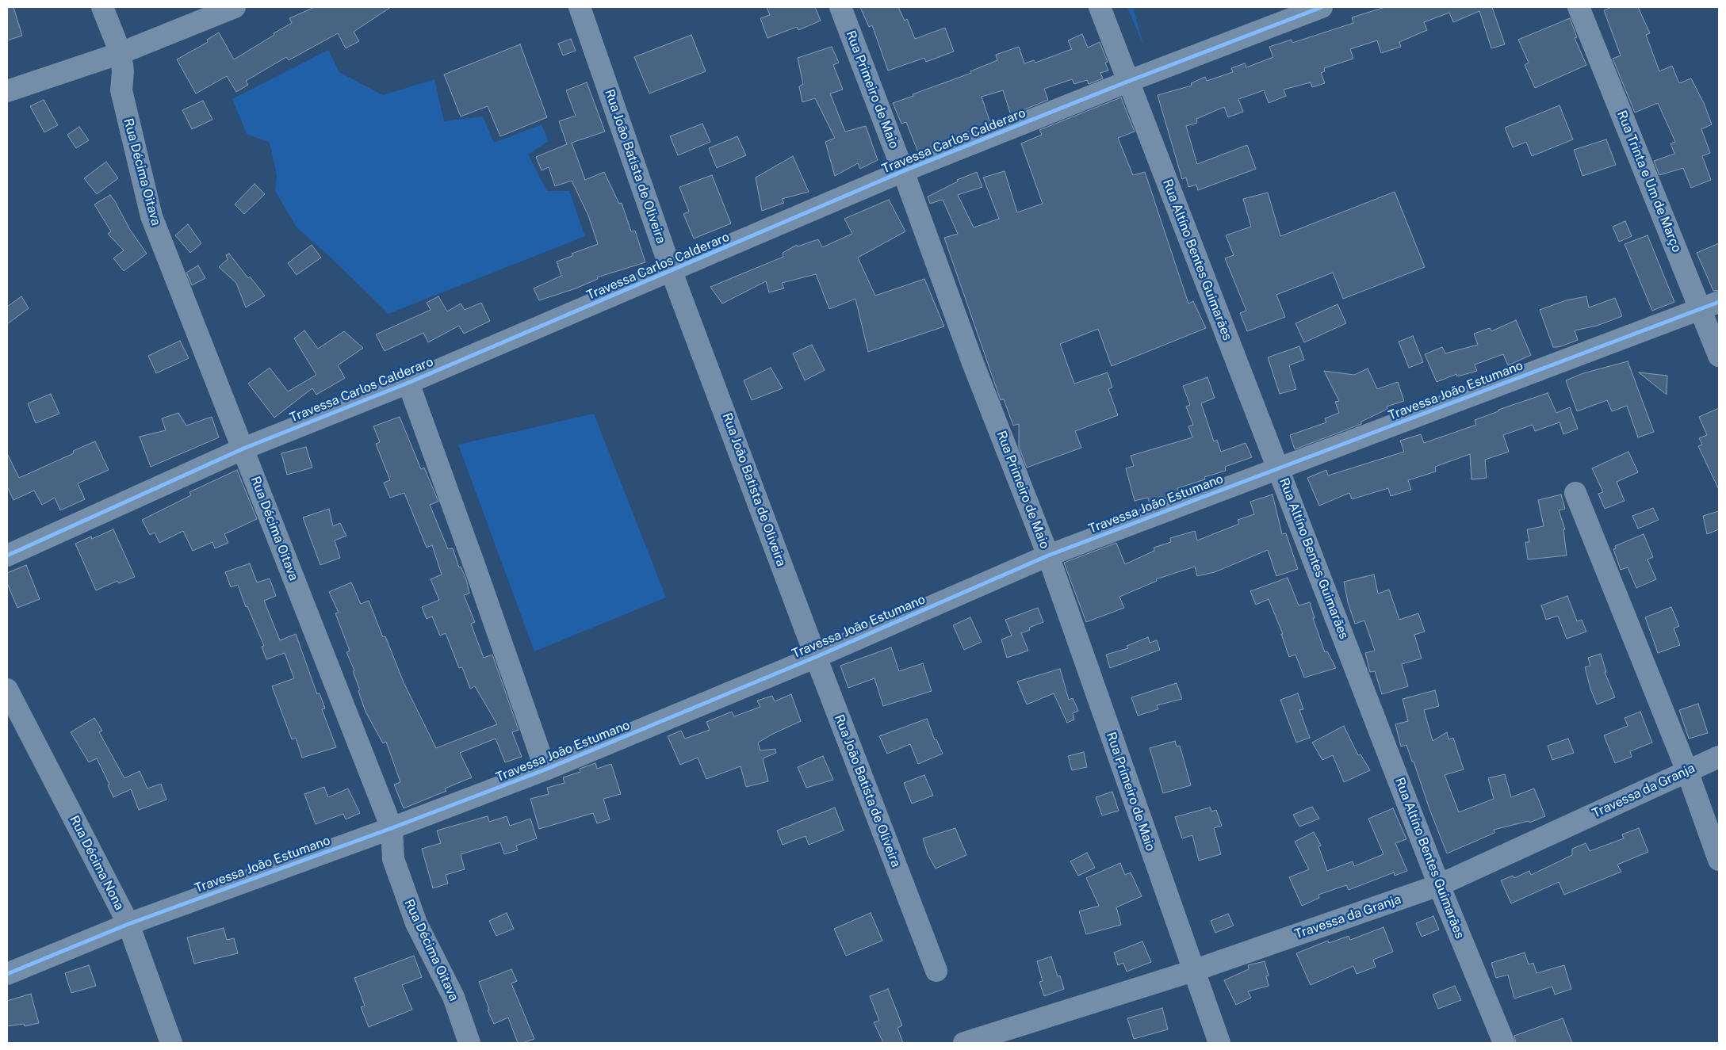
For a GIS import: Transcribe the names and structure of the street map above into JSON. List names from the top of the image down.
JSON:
{
  "streets": {
    "street": [
      "Rua Primeiro de Maio",
      "Travessa Carlos Calderaro",
      "Rua João Batista de Oliveira",
      "Rua Décima Oitava",
      "Rua Trinta e Um de Março",
      "Rua Altíno Bentes Guimarães",
      "Travessa João Estumano",
      "Travessa da Granja",
      "Rua Décima Nona"
    ]
  },
  "crossings": [
    ["Rua Primeiro de Maio", "Travessa Carlos Calderaro"],
    ["Rua Primeiro de Maio", "Travessa João Estumano"],
    ["Rua Primeiro de Maio", "Travessa da Granja"],
    ["Travessa Carlos Calderaro", "Rua João Batista de Oliveira"],
    ["Travessa Carlos Calderaro", "Rua Décima Oitava"],
    ["Travessa Carlos Calderaro", "Rua Altíno Bentes Guimarães"],
    ["Rua João Batista de Oliveira", "Travessa João Estumano"],
    ["Rua Décima Oitava", "Travessa João Estumano"],
    ["Rua Trinta e Um de Março", "Travessa João Estumano"],
    ["Rua Altíno Bentes Guimarães", "Travessa João Estumano"],
    ["Rua Altíno Bentes Guimarães", "Travessa da Granja"],
    ["Travessa João Estumano", "Rua Décima Nona"]
  ]
}
